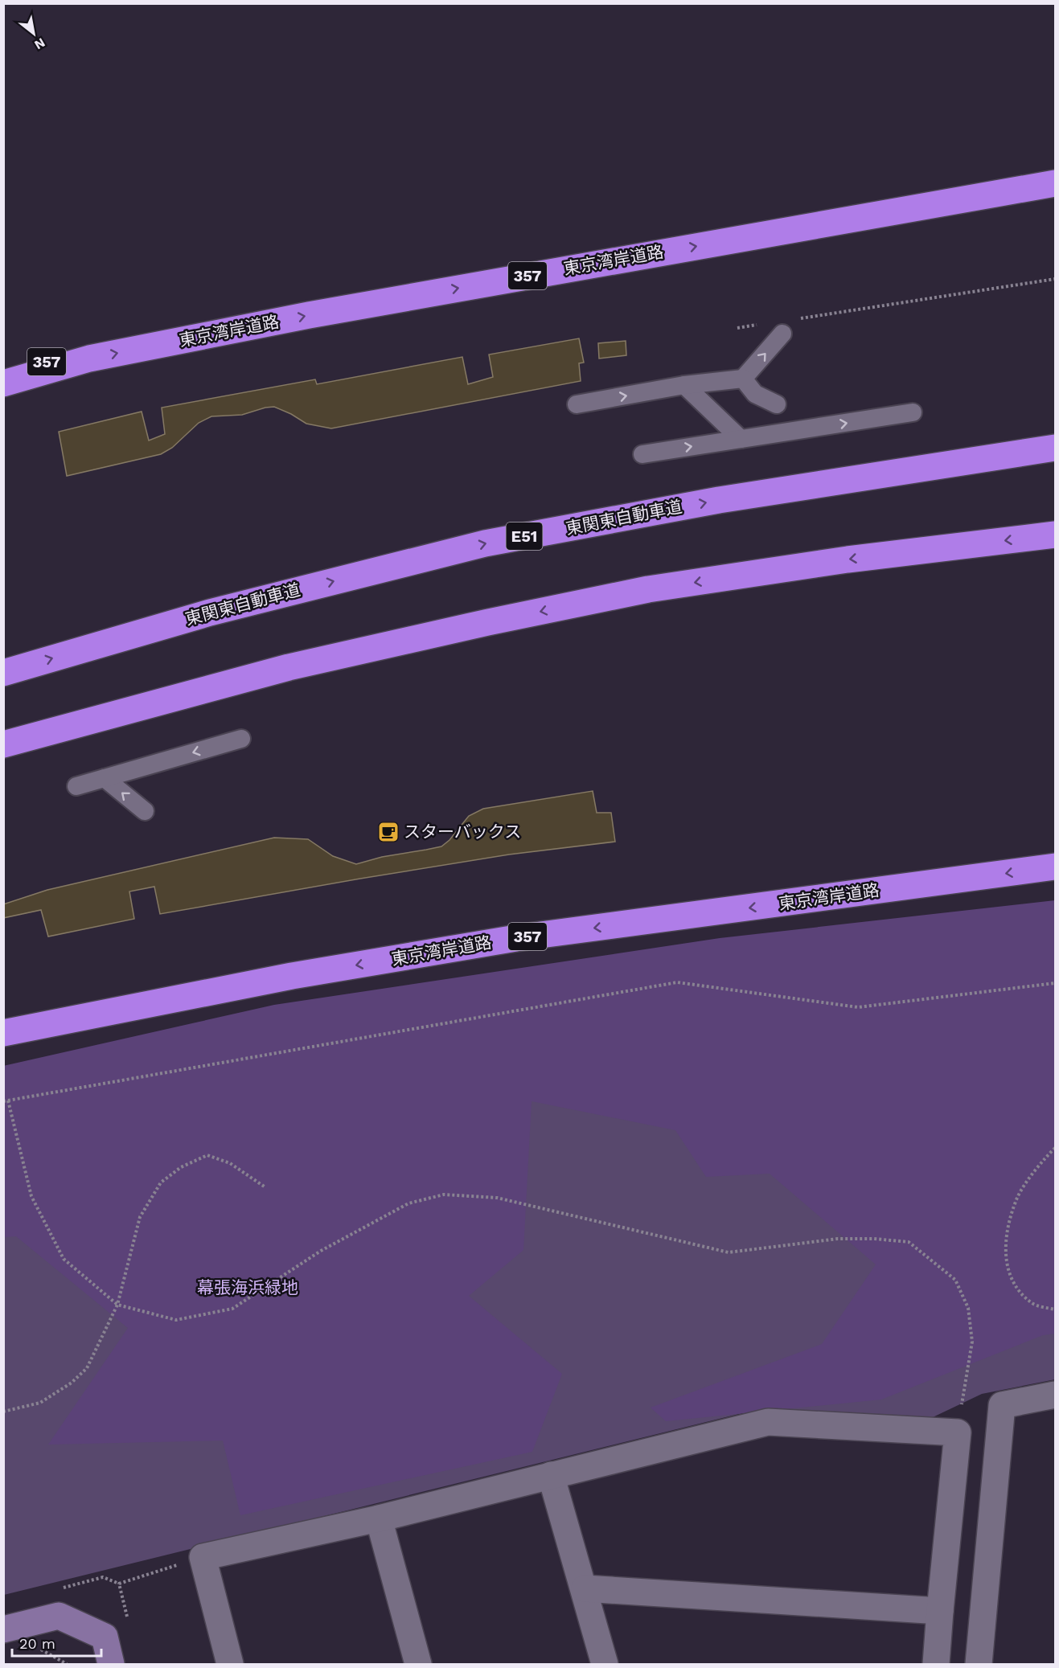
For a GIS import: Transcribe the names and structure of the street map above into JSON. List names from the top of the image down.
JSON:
{
  "streets": {
    "highway": [
      "東京湾岸道路",
      "357",
      "東関東自動車道",
      "E51"
    ]
  },
  "crossings": [
    ["東京湾岸道路", "357"]
  ],
  "parks": ["幕張海浜緑地"],
  "places": {
    "cafe": ["スターバックス"]
  },
  "scale_bar": "20 m",
  "north": "bottom right"
}
